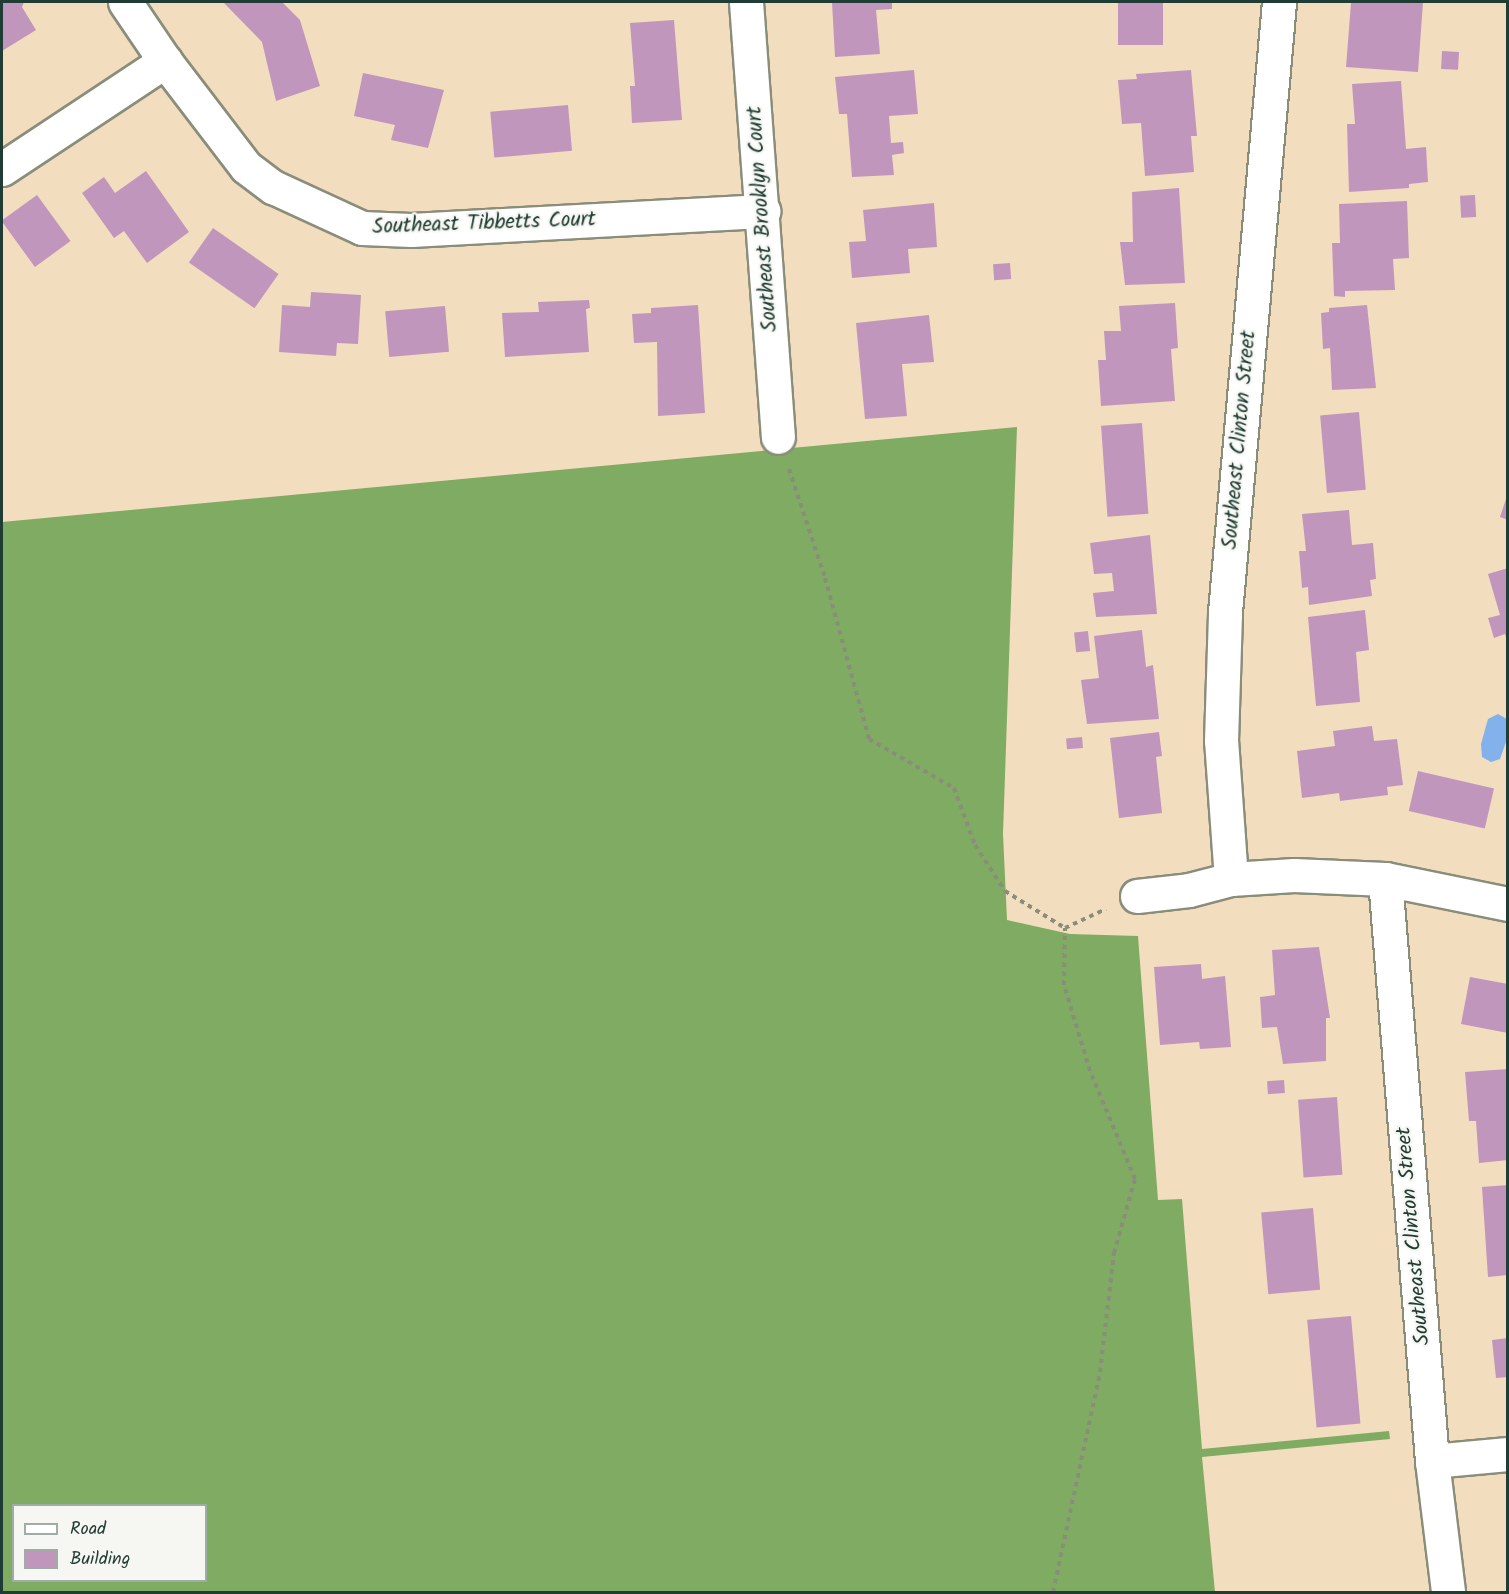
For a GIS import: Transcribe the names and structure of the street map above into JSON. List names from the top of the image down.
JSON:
{
  "streets": {
    "street": ["Southeast Brooklyn Court", "Southeast Tibbetts Court", "Southeast Clinton Street"]
  },
  "crossings": [
    ["Southeast Brooklyn Court", "Southeast Tibbetts Court"]
  ],
  "legend": ["Road", "Building"]
}
